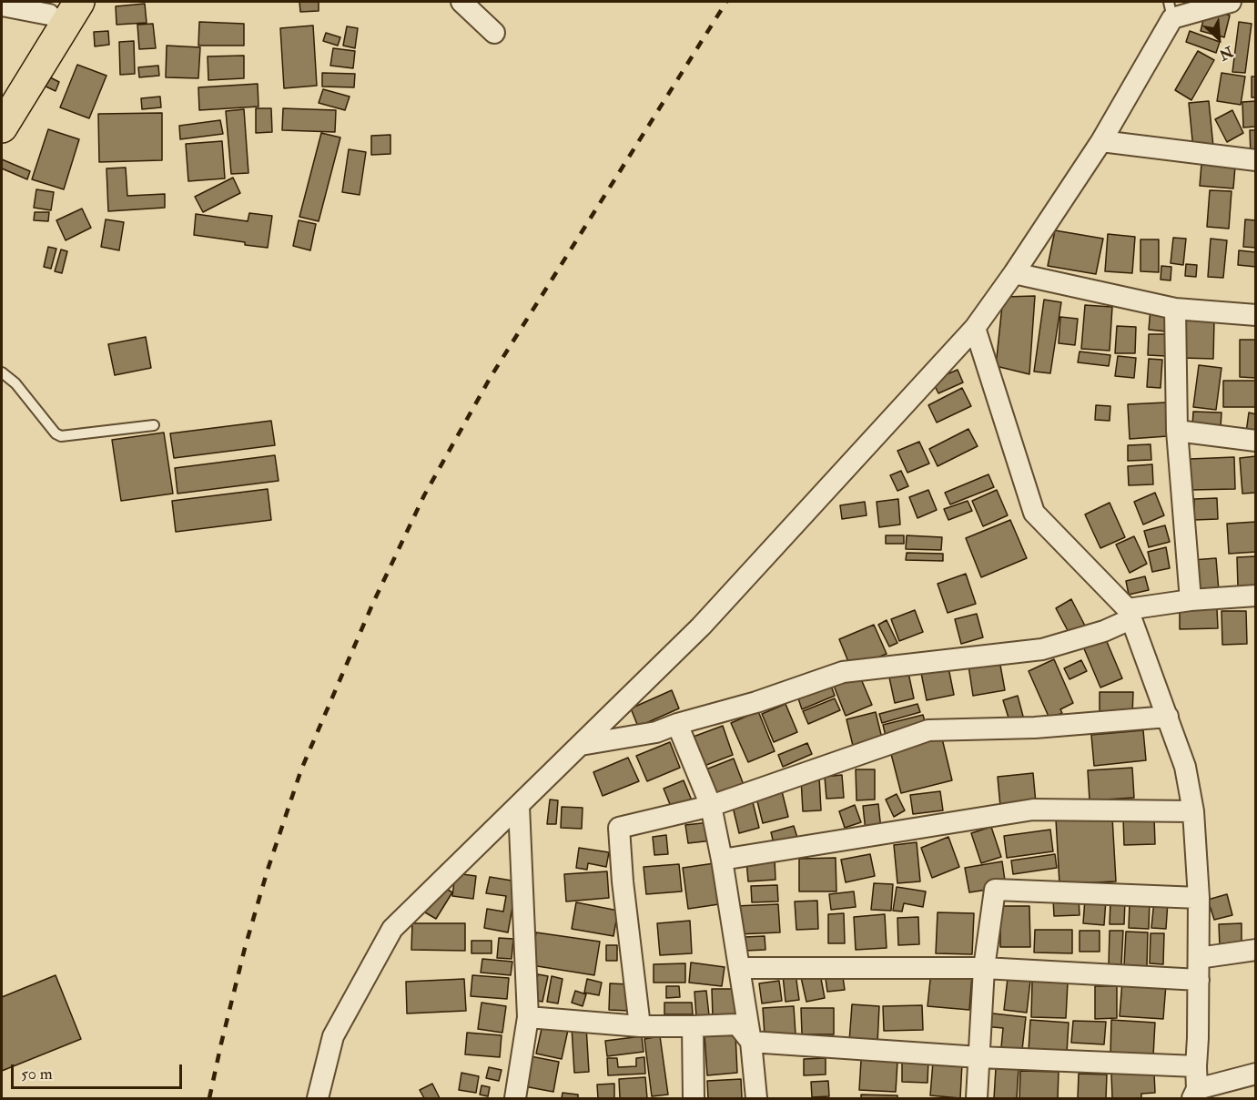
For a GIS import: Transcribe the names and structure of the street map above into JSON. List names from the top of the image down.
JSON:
{
  "scale_bar": "50 m",
  "north": "bottom right"
}
